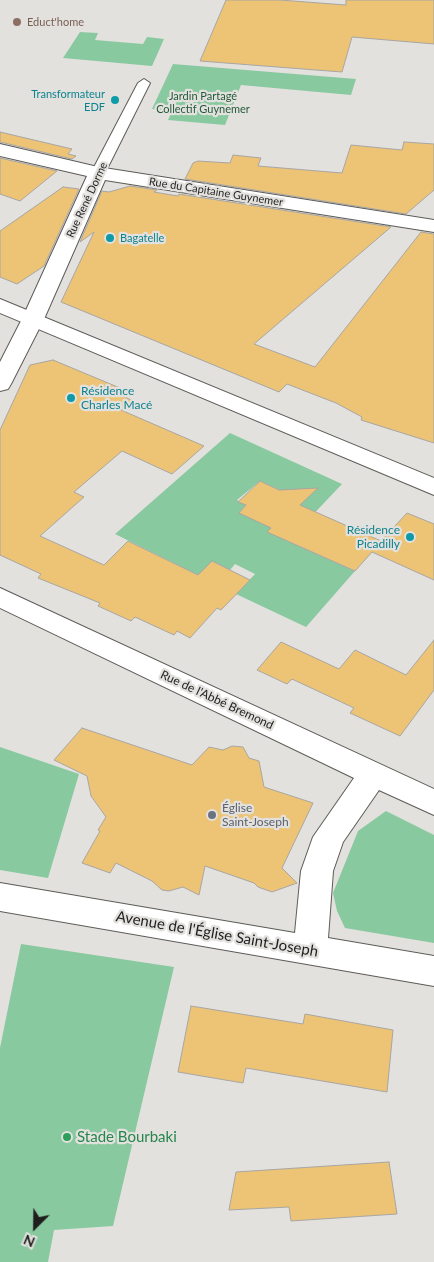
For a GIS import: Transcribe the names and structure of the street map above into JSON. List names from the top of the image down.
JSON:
{
  "streets": {
    "street": [
      "Rue du Capitaine Guynemer",
      "Rue René Dorme",
      "Rue de l'Abbé Bremond",
      "Avenue de l'Église Saint-Joseph"
    ]
  },
  "crossings": [
    ["Rue du Capitaine Guynemer", "Rue René Dorme"]
  ],
  "parks": ["Jardin Partagé Collectif Guynemer"],
  "places": [
    "Educt'home",
    "Transformateur EDF",
    "Bagatelle",
    "Résidence Charles Macé",
    "Résidence Picadilly",
    "Église Saint-Joseph",
    "Stade Bourbaki"
  ],
  "north": "bottom left"
}
